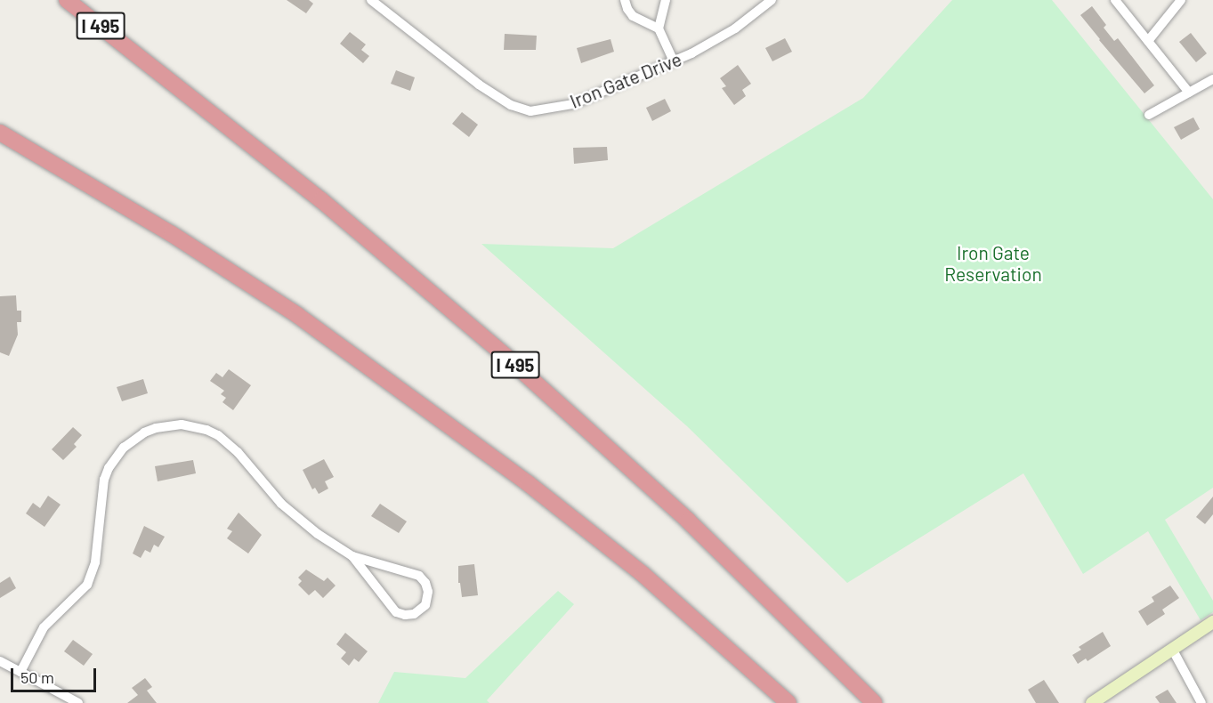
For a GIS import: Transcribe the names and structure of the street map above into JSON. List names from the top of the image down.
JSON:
{
  "streets": {
    "highway": ["I 495"],
    "street": ["Iron Gate Drive"]
  },
  "parks": ["Iron Gate Reservation"],
  "scale_bar": "50 m"
}
